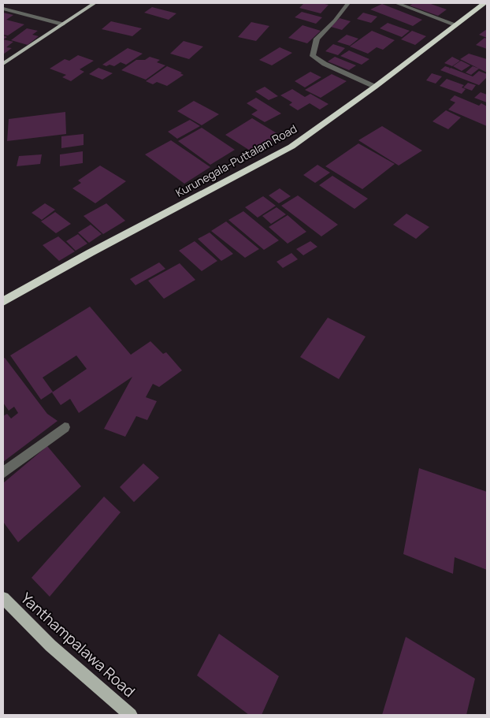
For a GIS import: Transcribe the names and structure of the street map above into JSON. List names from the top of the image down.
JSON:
{
  "streets": {
    "highway": ["Kurunegala-Puttalam Road"],
    "main road": ["Yanthampalawa Road"]
  }
}
